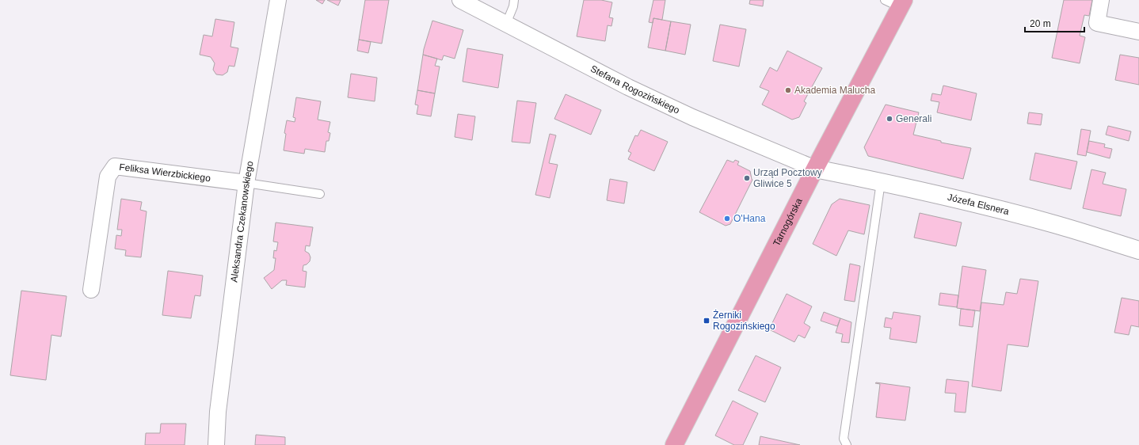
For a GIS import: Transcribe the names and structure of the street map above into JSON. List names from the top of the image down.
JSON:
{
  "streets": {
    "main road": ["Tarnogórska"],
    "street": [
      "Stefana Rogozińskiego",
      "Feliksa Wierzbickiego",
      "Józefa Elsnera",
      "Aleksandra Czekanowskiego"
    ]
  },
  "crossings": [
    ["Stefana Rogozińskiego", "Józefa Elsnera"],
    ["Stefana Rogozińskiego", "Tarnogórska"],
    ["Feliksa Wierzbickiego", "Aleksandra Czekanowskiego"],
    ["Józefa Elsnera", "Tarnogórska"]
  ],
  "places": {
    "other": [
      "Akademia Malucha",
      "Generali",
      "Urząd Pocztowy Gliwice 5",
      "O'Hana"
    ],
    "transit": ["Żerniki Rogozińskiego"]
  },
  "scale_bar": "20 m"
}
